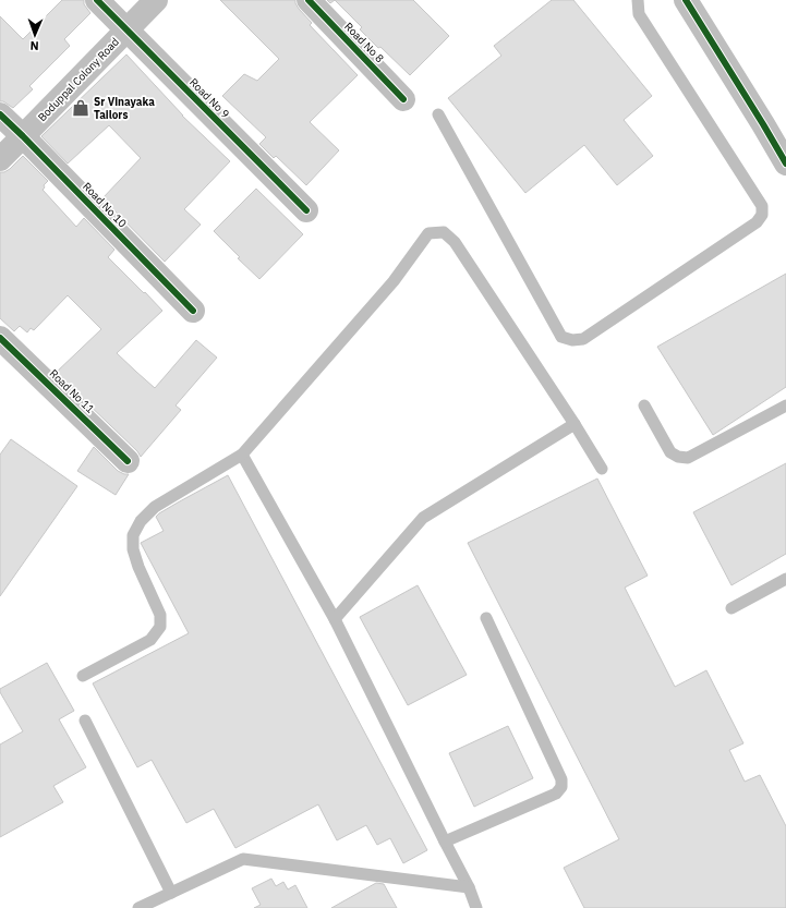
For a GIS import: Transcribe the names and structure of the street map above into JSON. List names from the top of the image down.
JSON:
{
  "streets": {
    "street": [
      "Road No 8",
      "Boduppal Colony Road",
      "Road No 9",
      "Road No 10",
      "Road No 11"
    ]
  },
  "crossings": [
    ["Boduppal Colony Road", "Road No 9"],
    ["Boduppal Colony Road", "Road No 10"]
  ],
  "places": {
    "shop": ["Sr Vinayaka Tailors"]
  },
  "north": "bottom"
}
